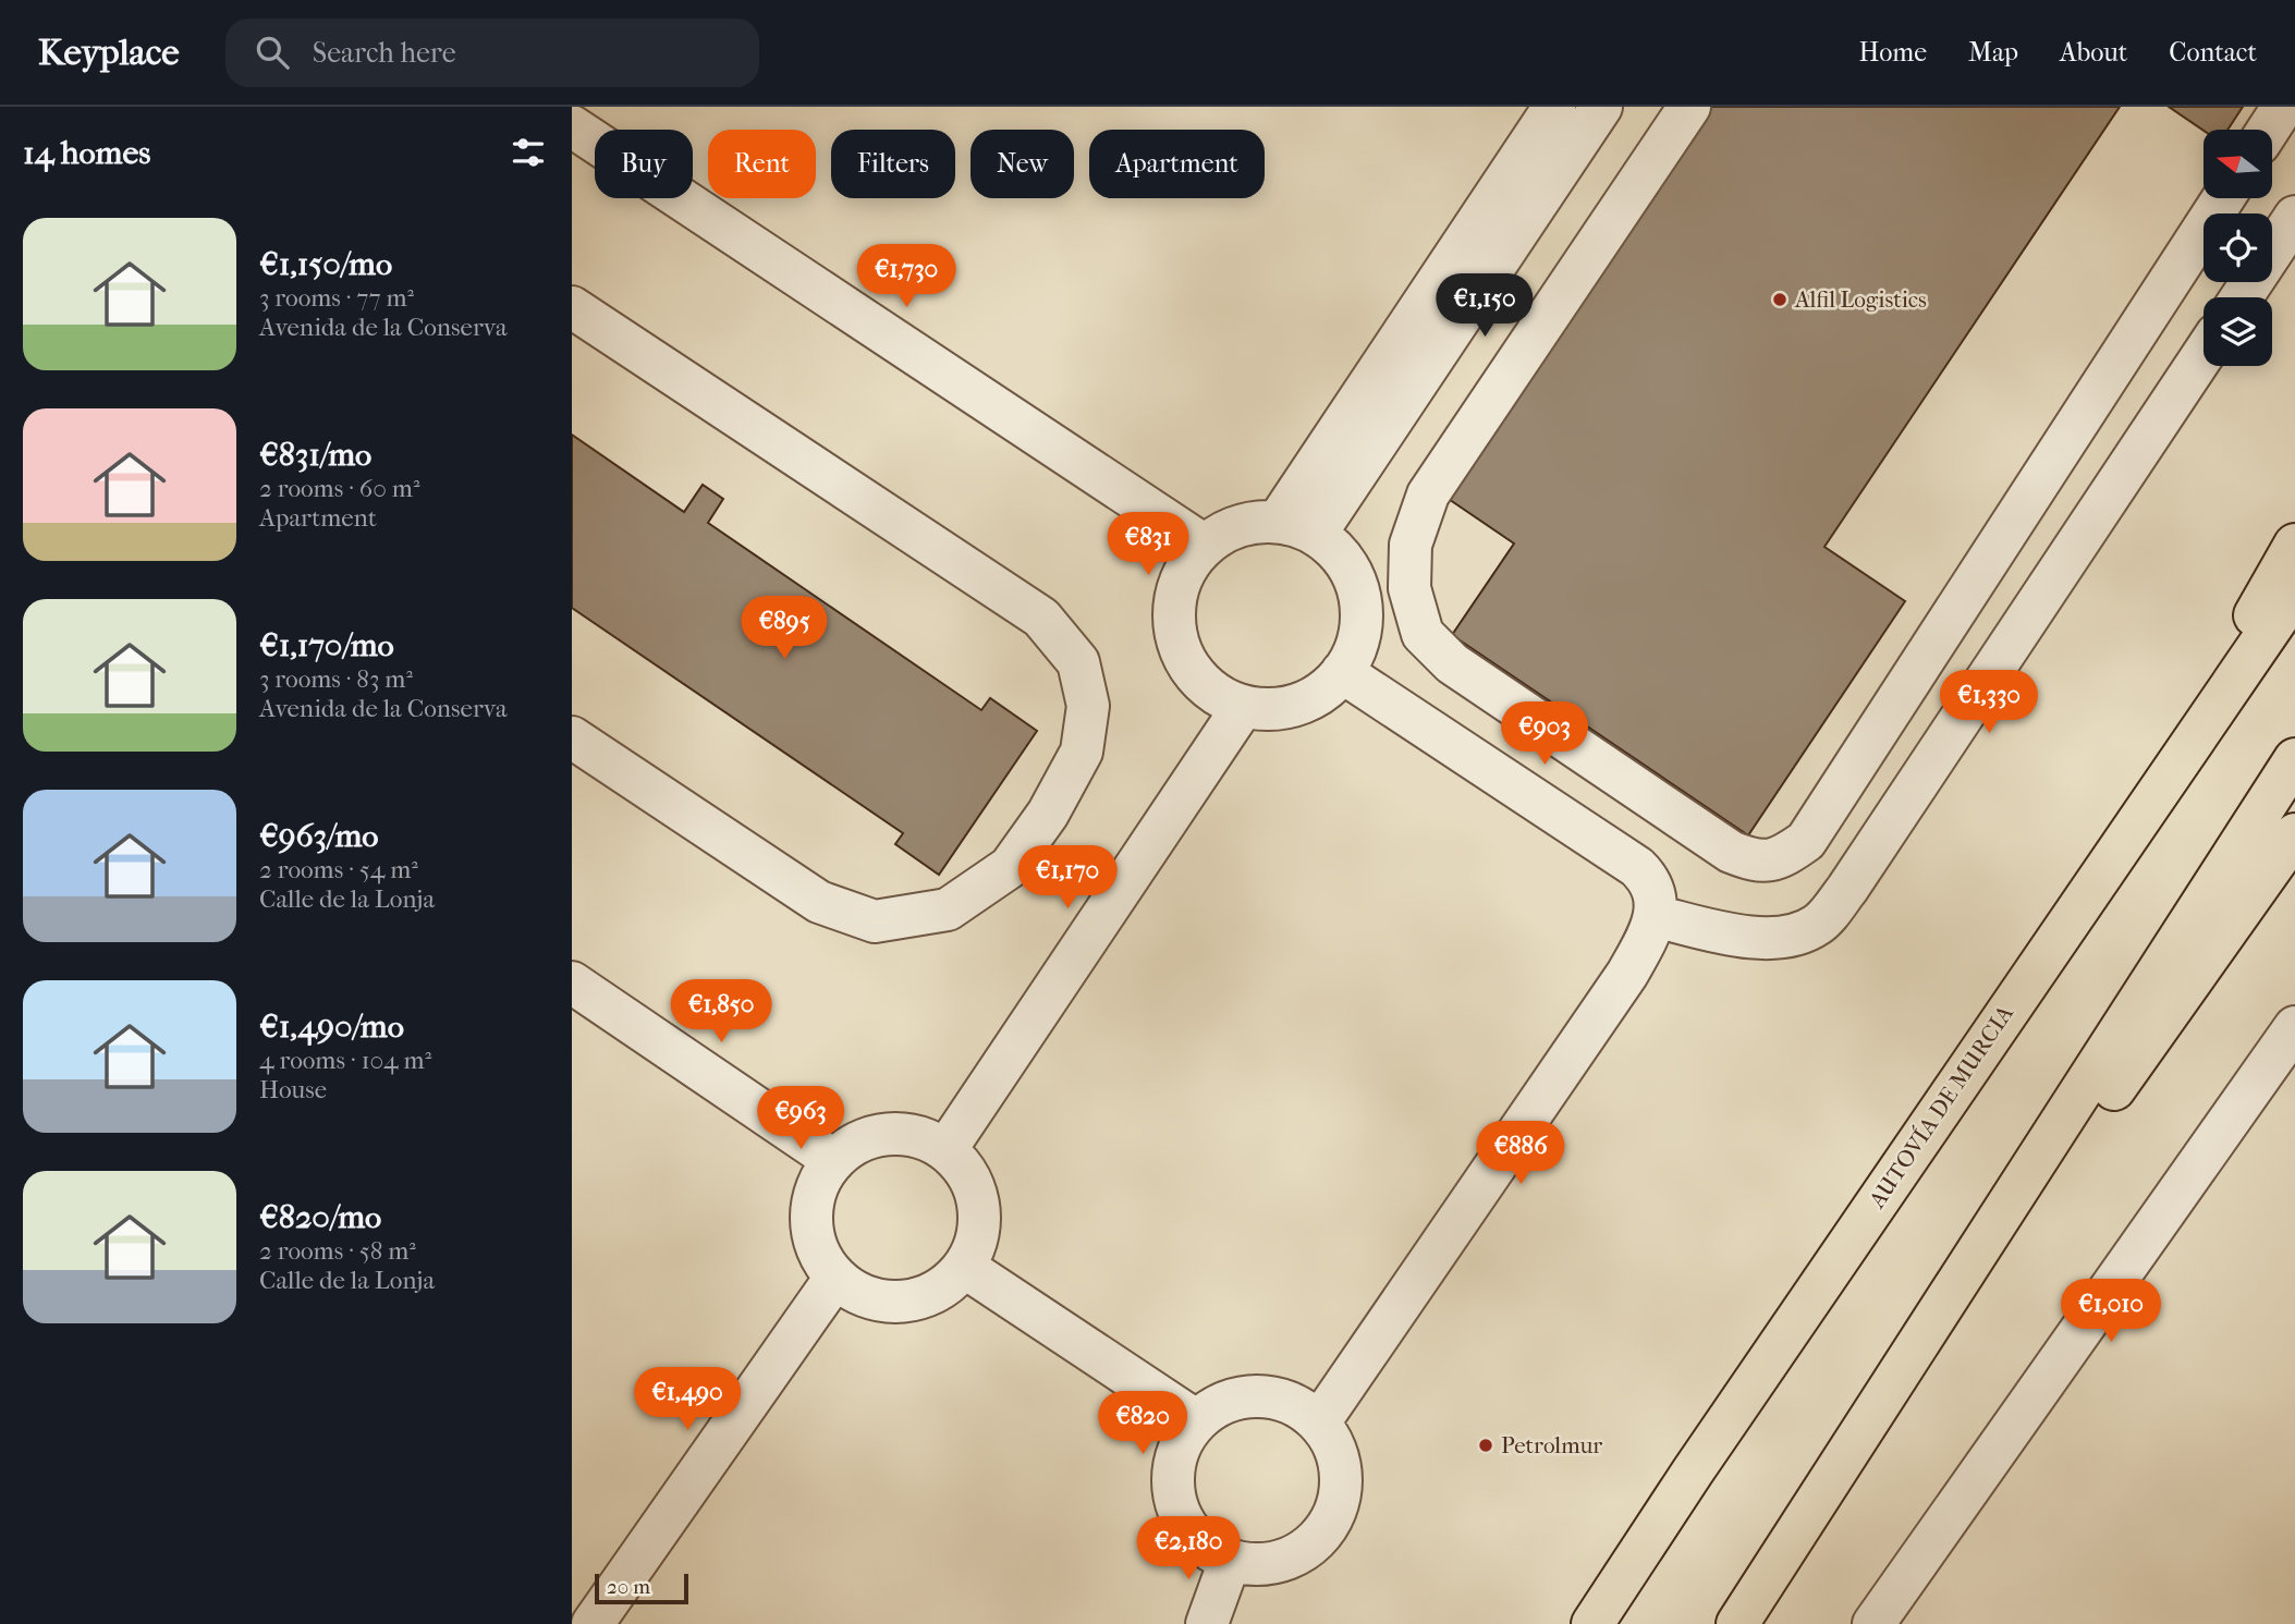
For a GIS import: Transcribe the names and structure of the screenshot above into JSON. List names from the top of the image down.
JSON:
{
  "streets": {
    "highway": ["AUTOVÍA DE MURCIA"]
  },
  "places": ["Alfil Logistics", "Petrolmur"],
  "scale_bar": "20 m",
  "north": "left",
  "page": {
    "header": "Keyplace",
    "search": "Search here",
    "nav": [
      "Home",
      "Map",
      "About",
      "Contact"
    ],
    "heading": "14 homes",
    "chip": [
      "Buy",
      "Rent",
      "Filters",
      "New",
      "Apartment"
    ],
    "list": [
      {
        "name": "€1,150/mo",
        "note": "3 rooms · 77 m² · Avenida de la Conserva"
      },
      {
        "name": "€831/mo",
        "note": "2 rooms · 60 m² · Apartment"
      },
      {
        "name": "€1,170/mo",
        "note": "3 rooms · 83 m² · Avenida de la Conserva"
      },
      {
        "name": "€963/mo",
        "note": "2 rooms · 54 m² · Calle de la Lonja"
      },
      {
        "name": "€1,490/mo",
        "note": "4 rooms · 104 m² · House"
      },
      {
        "name": "€820/mo",
        "note": "2 rooms · 58 m² · Calle de la Lonja"
      }
    ],
    "price": [
      "€1,730",
      "€1,150",
      "€831",
      "€895",
      "€1,330",
      "€903",
      "€1,170",
      "€1,850",
      "€963",
      "€886",
      "€1,010",
      "€1,490",
      "€820",
      "€2,180"
    ],
    "scale": "20 m"
  }
}
